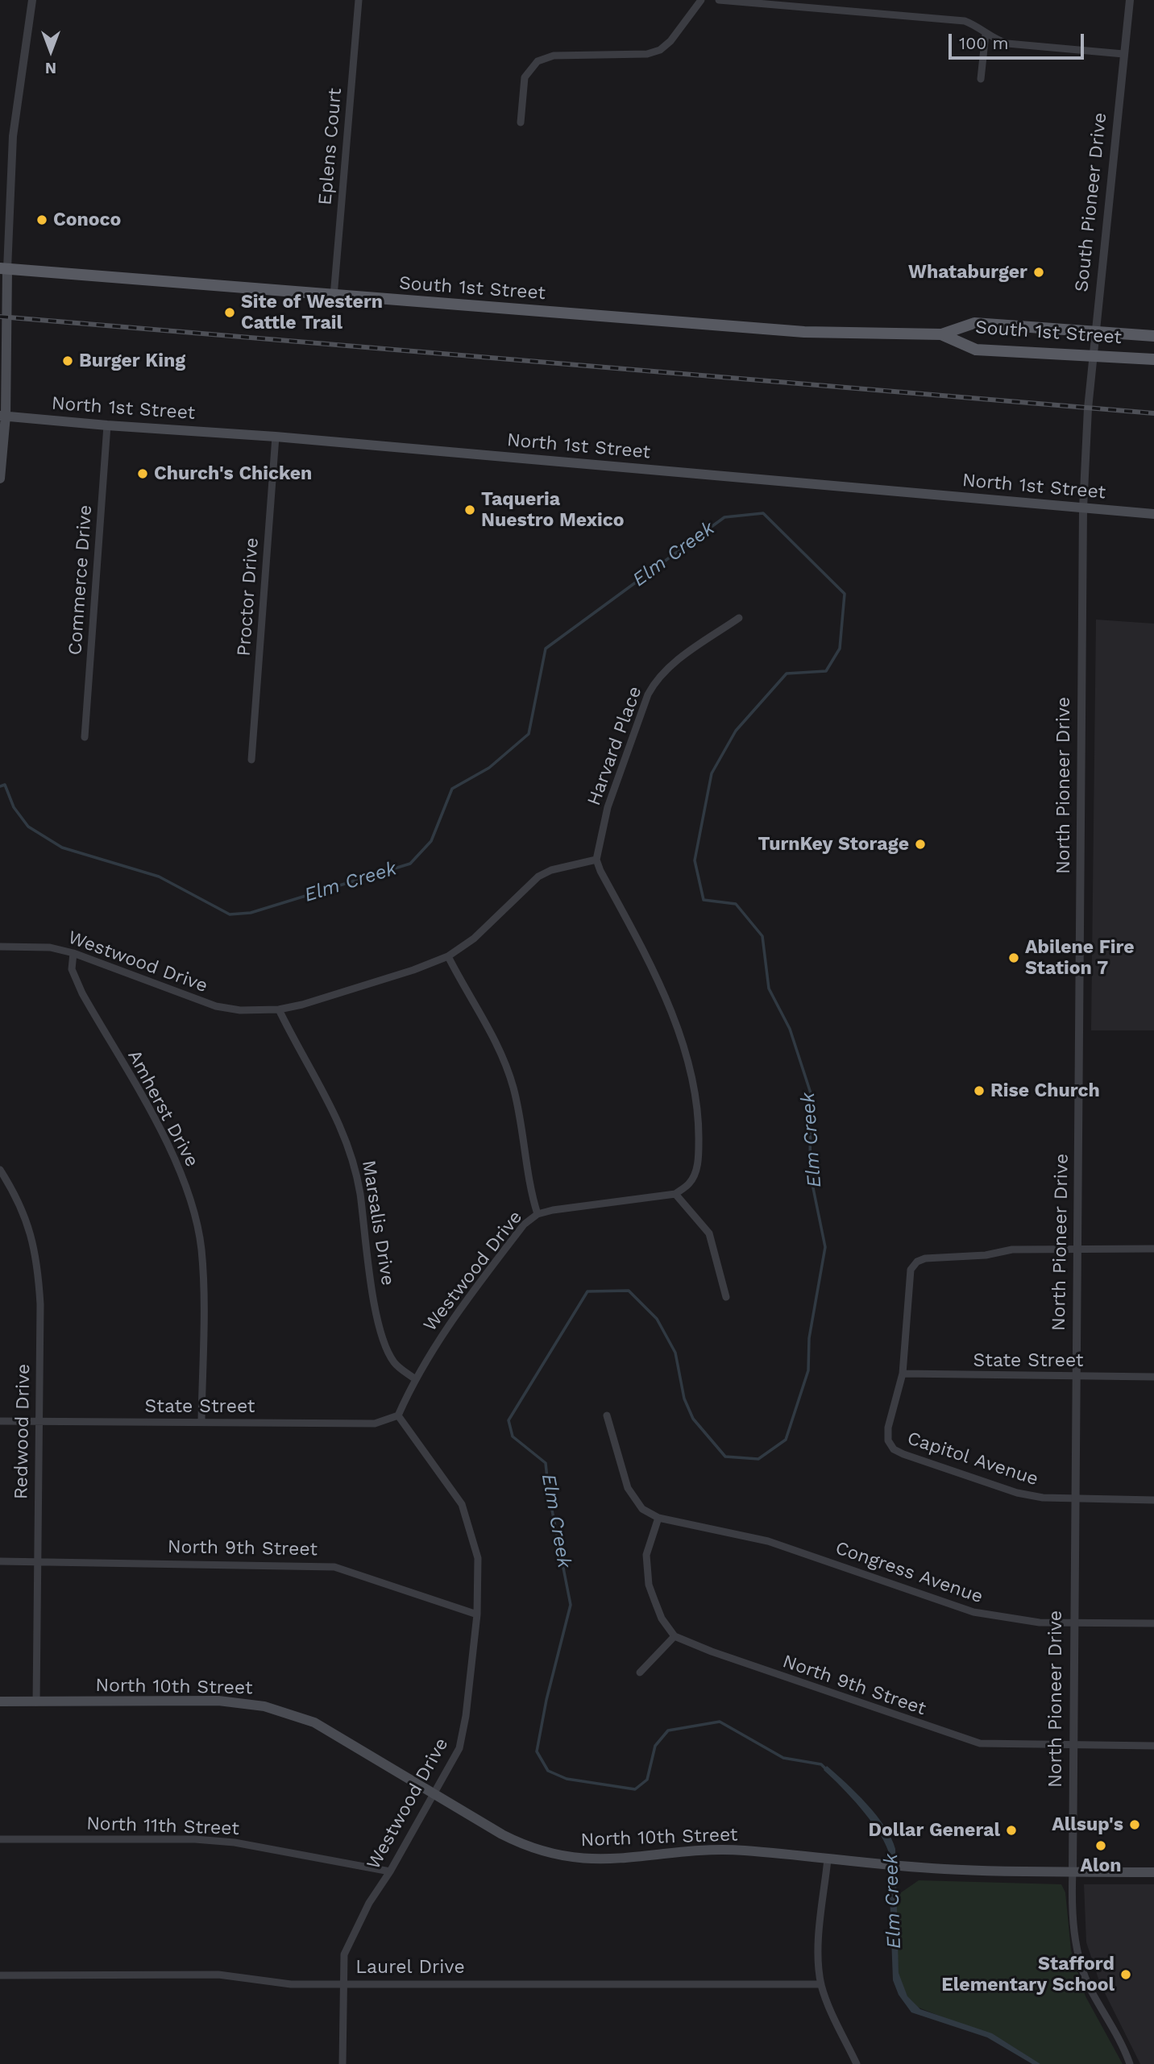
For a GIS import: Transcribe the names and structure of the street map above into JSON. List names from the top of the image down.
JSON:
{
  "streets": {
    "main road": ["South 1st Street", "North 1st Street", "North 10th Street"],
    "street": [
      "Eplens Court",
      "South Pioneer Drive",
      "Commerce Drive",
      "Proctor Drive",
      "Harvard Place",
      "North Pioneer Drive",
      "Westwood Drive",
      "Amherst Drive",
      "Marsalis Drive",
      "State Street",
      "Redwood Drive",
      "Capitol Avenue",
      "North 9th Street",
      "Congress Avenue",
      "North 11th Street",
      "Laurel Drive"
    ]
  },
  "crossings": [
    ["Eplens Court", "South 1st Street"],
    ["South Pioneer Drive", "South 1st Street"],
    ["South Pioneer Drive", "North Pioneer Drive"],
    ["North 1st Street", "Commerce Drive"],
    ["North 1st Street", "Proctor Drive"],
    ["North 1st Street", "North Pioneer Drive"],
    ["Harvard Place", "Westwood Drive"],
    ["North Pioneer Drive", "State Street"],
    ["North Pioneer Drive", "Capitol Avenue"],
    ["North Pioneer Drive", "North 9th Street"],
    ["North Pioneer Drive", "Congress Avenue"],
    ["North Pioneer Drive", "North 10th Street"],
    ["Westwood Drive", "Amherst Drive"],
    ["Westwood Drive", "Marsalis Drive"],
    ["Westwood Drive", "State Street"],
    ["Westwood Drive", "North 9th Street"],
    ["Westwood Drive", "North 10th Street"],
    ["Westwood Drive", "North 11th Street"],
    ["Westwood Drive", "Laurel Drive"],
    ["Amherst Drive", "State Street"],
    ["State Street", "Redwood Drive"],
    ["State Street", "Capitol Avenue"],
    ["Redwood Drive", "North 9th Street"],
    ["Redwood Drive", "North 10th Street"]
  ],
  "water": ["Elm Creek"],
  "places": [
    "Conoco",
    "Whataburger",
    "Site of Western Cattle Trail",
    "Burger King",
    "Church's Chicken",
    "Taqueria Nuestro Mexico",
    "TurnKey Storage",
    "Abilene Fire Station 7",
    "Rise Church",
    "Allsup's",
    "Dollar General",
    "Alon",
    "Stafford Elementary School"
  ],
  "scale_bar": "100 m",
  "north": "bottom"
}
